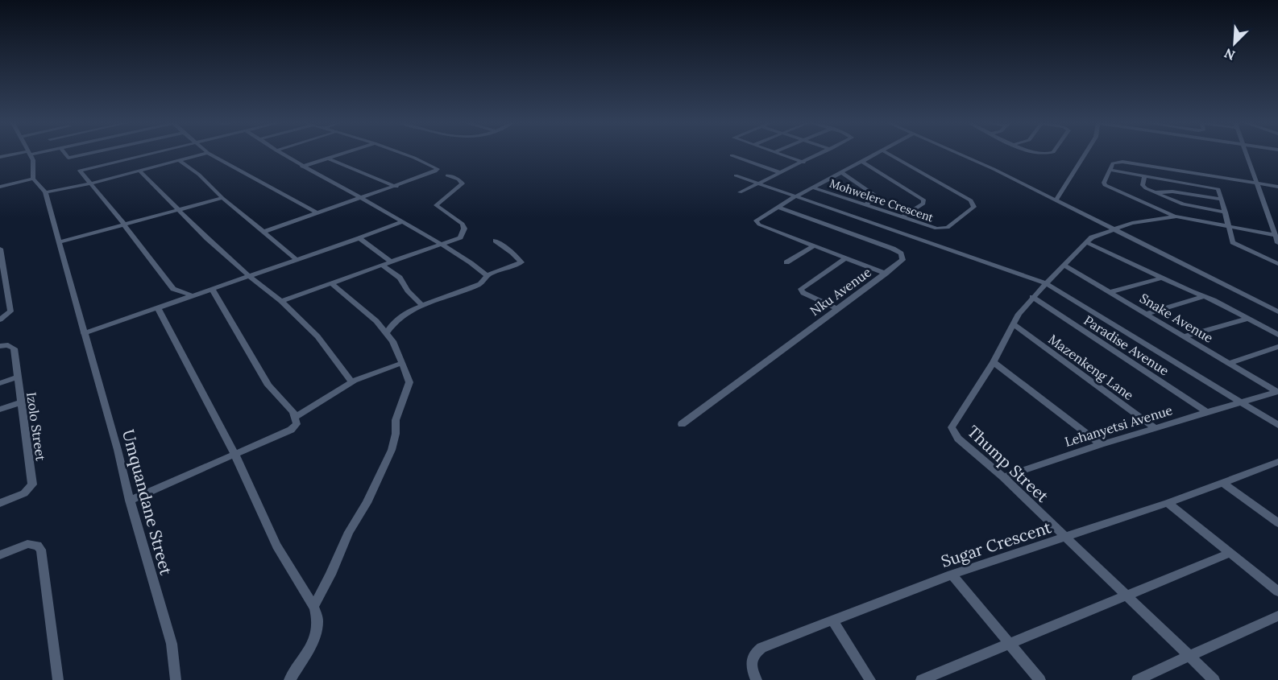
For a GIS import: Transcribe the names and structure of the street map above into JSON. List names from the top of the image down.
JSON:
{
  "streets": {
    "street": [
      "Mohwelere Crescent",
      "Nku Avenue",
      "Snake Avenue",
      "Paradise Avenue",
      "Mazenkeng Lane",
      "Lehanyetsi Avenue",
      "Izolo Street",
      "Thump Street",
      "Umquandane Street",
      "Sugar Crescent"
    ]
  },
  "crossings": [
    ["Snake Avenue", "Lehanyetsi Avenue"],
    ["Snake Avenue", "Thump Street"],
    ["Paradise Avenue", "Lehanyetsi Avenue"],
    ["Paradise Avenue", "Thump Street"],
    ["Mazenkeng Lane", "Lehanyetsi Avenue"],
    ["Mazenkeng Lane", "Thump Street"],
    ["Lehanyetsi Avenue", "Thump Street"],
    ["Thump Street", "Sugar Crescent"]
  ],
  "north": "bottom left"
}
